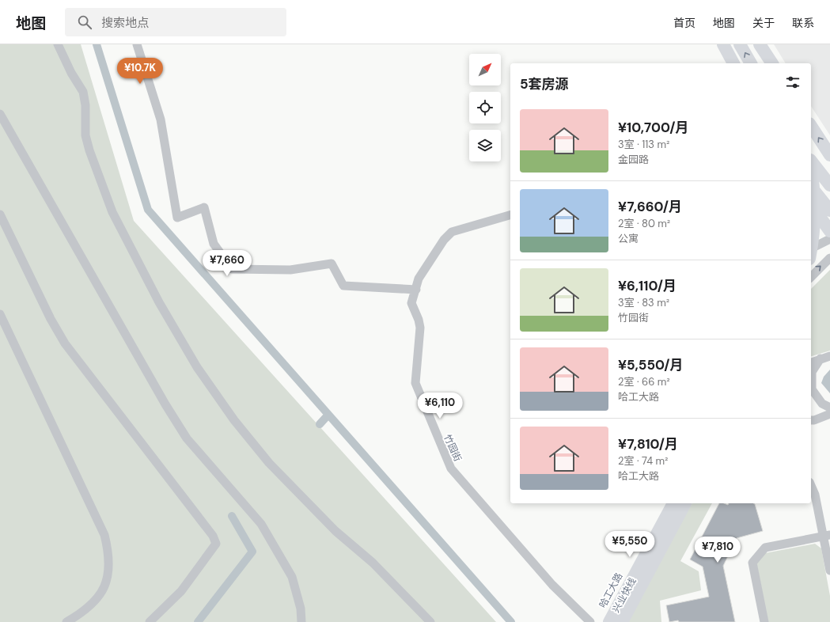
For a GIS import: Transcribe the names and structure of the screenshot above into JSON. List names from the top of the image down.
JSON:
{
  "streets": {
    "highway": ["兴业快线"],
    "street": ["竹园街", "哈工大路"]
  },
  "north": "top right",
  "page": {
    "header": "地图",
    "search": "搜索地点",
    "nav": [
      "首页",
      "地图",
      "关于",
      "联系"
    ],
    "price": [
      "¥10.7K",
      "¥7,660",
      "¥6,110",
      "¥5,550",
      "¥7,810"
    ],
    "heading": "5套房源",
    "list": [
      {
        "name": "¥10,700/月",
        "note": "3室 · 113 m² · 金园路"
      },
      {
        "name": "¥7,660/月",
        "note": "2室 · 80 m² · 公寓"
      },
      {
        "name": "¥6,110/月",
        "note": "3室 · 83 m² · 竹园街"
      },
      {
        "name": "¥5,550/月",
        "note": "2室 · 66 m² · 哈工大路"
      },
      {
        "name": "¥7,810/月",
        "note": "2室 · 74 m² · 哈工大路"
      }
    ]
  }
}
